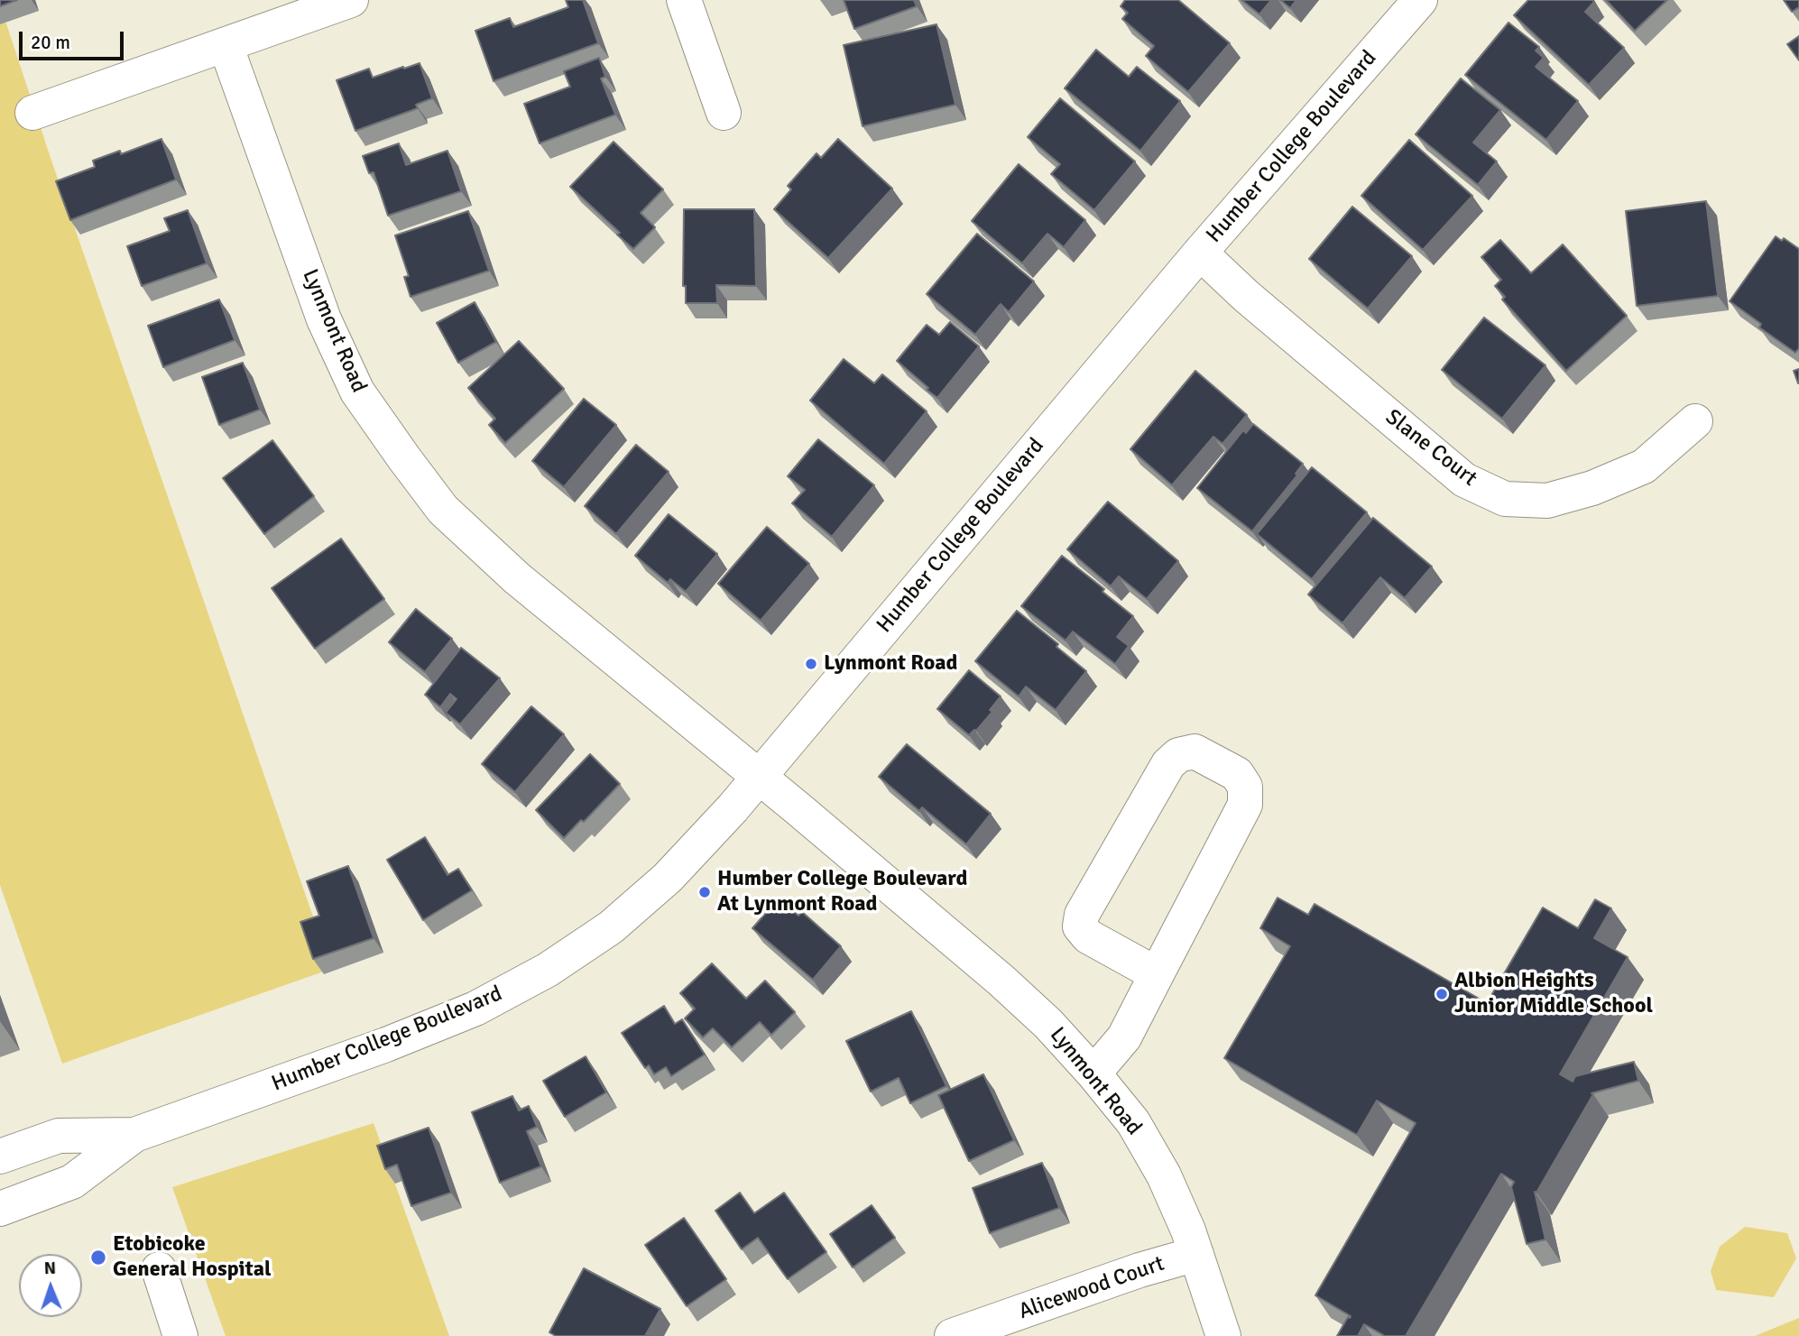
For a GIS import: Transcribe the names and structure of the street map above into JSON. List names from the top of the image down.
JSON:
{
  "streets": {
    "street": [
      "Humber College Boulevard",
      "Lynmont Road",
      "Slane Court",
      "Alicewood Court"
    ]
  },
  "crossings": [
    ["Humber College Boulevard", "Lynmont Road"],
    ["Humber College Boulevard", "Slane Court"],
    ["Lynmont Road", "Alicewood Court"]
  ],
  "places": [
    "Lynmont Road",
    "Humber College Boulevard At Lynmont Road",
    "Albion Heights Junior Middle School",
    "Etobicoke General Hospital"
  ],
  "scale_bar": "20 m",
  "north": "top"
}
